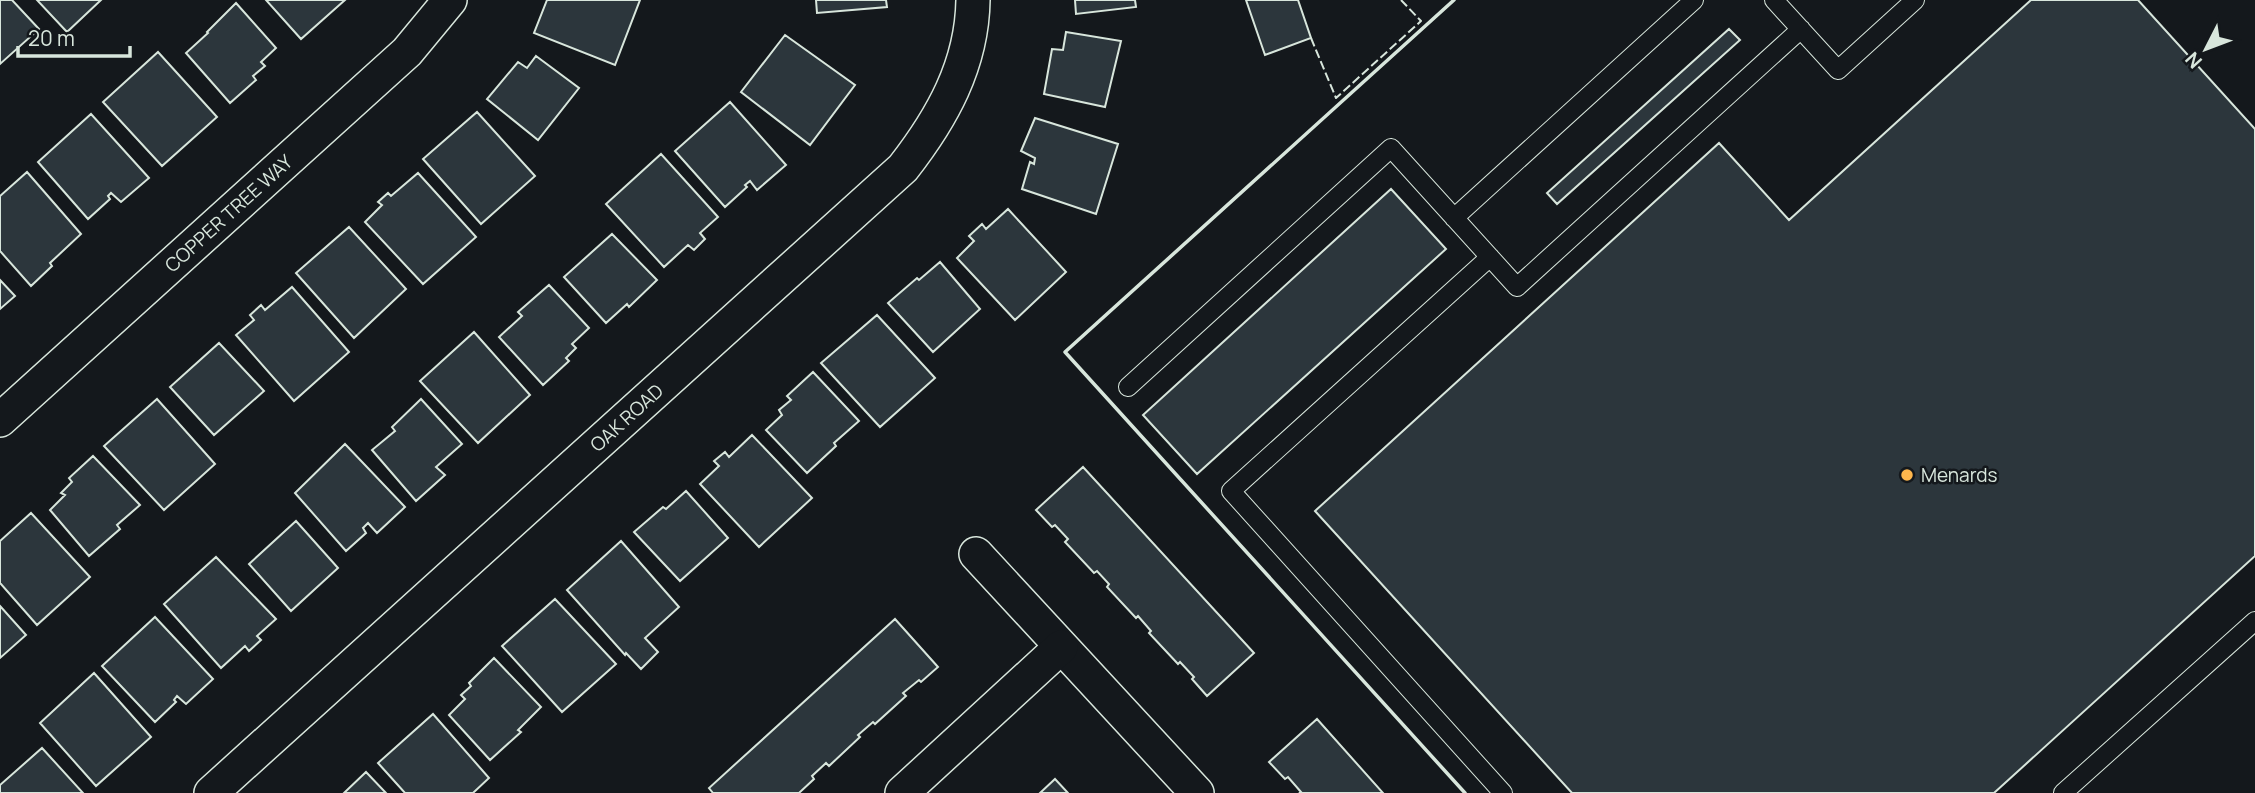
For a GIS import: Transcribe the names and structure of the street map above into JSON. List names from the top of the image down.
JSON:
{
  "streets": {
    "street": ["COPPER TREE WAY", "OAK ROAD"]
  },
  "places": ["Menards"],
  "scale_bar": "20 m",
  "north": "bottom left"
}
